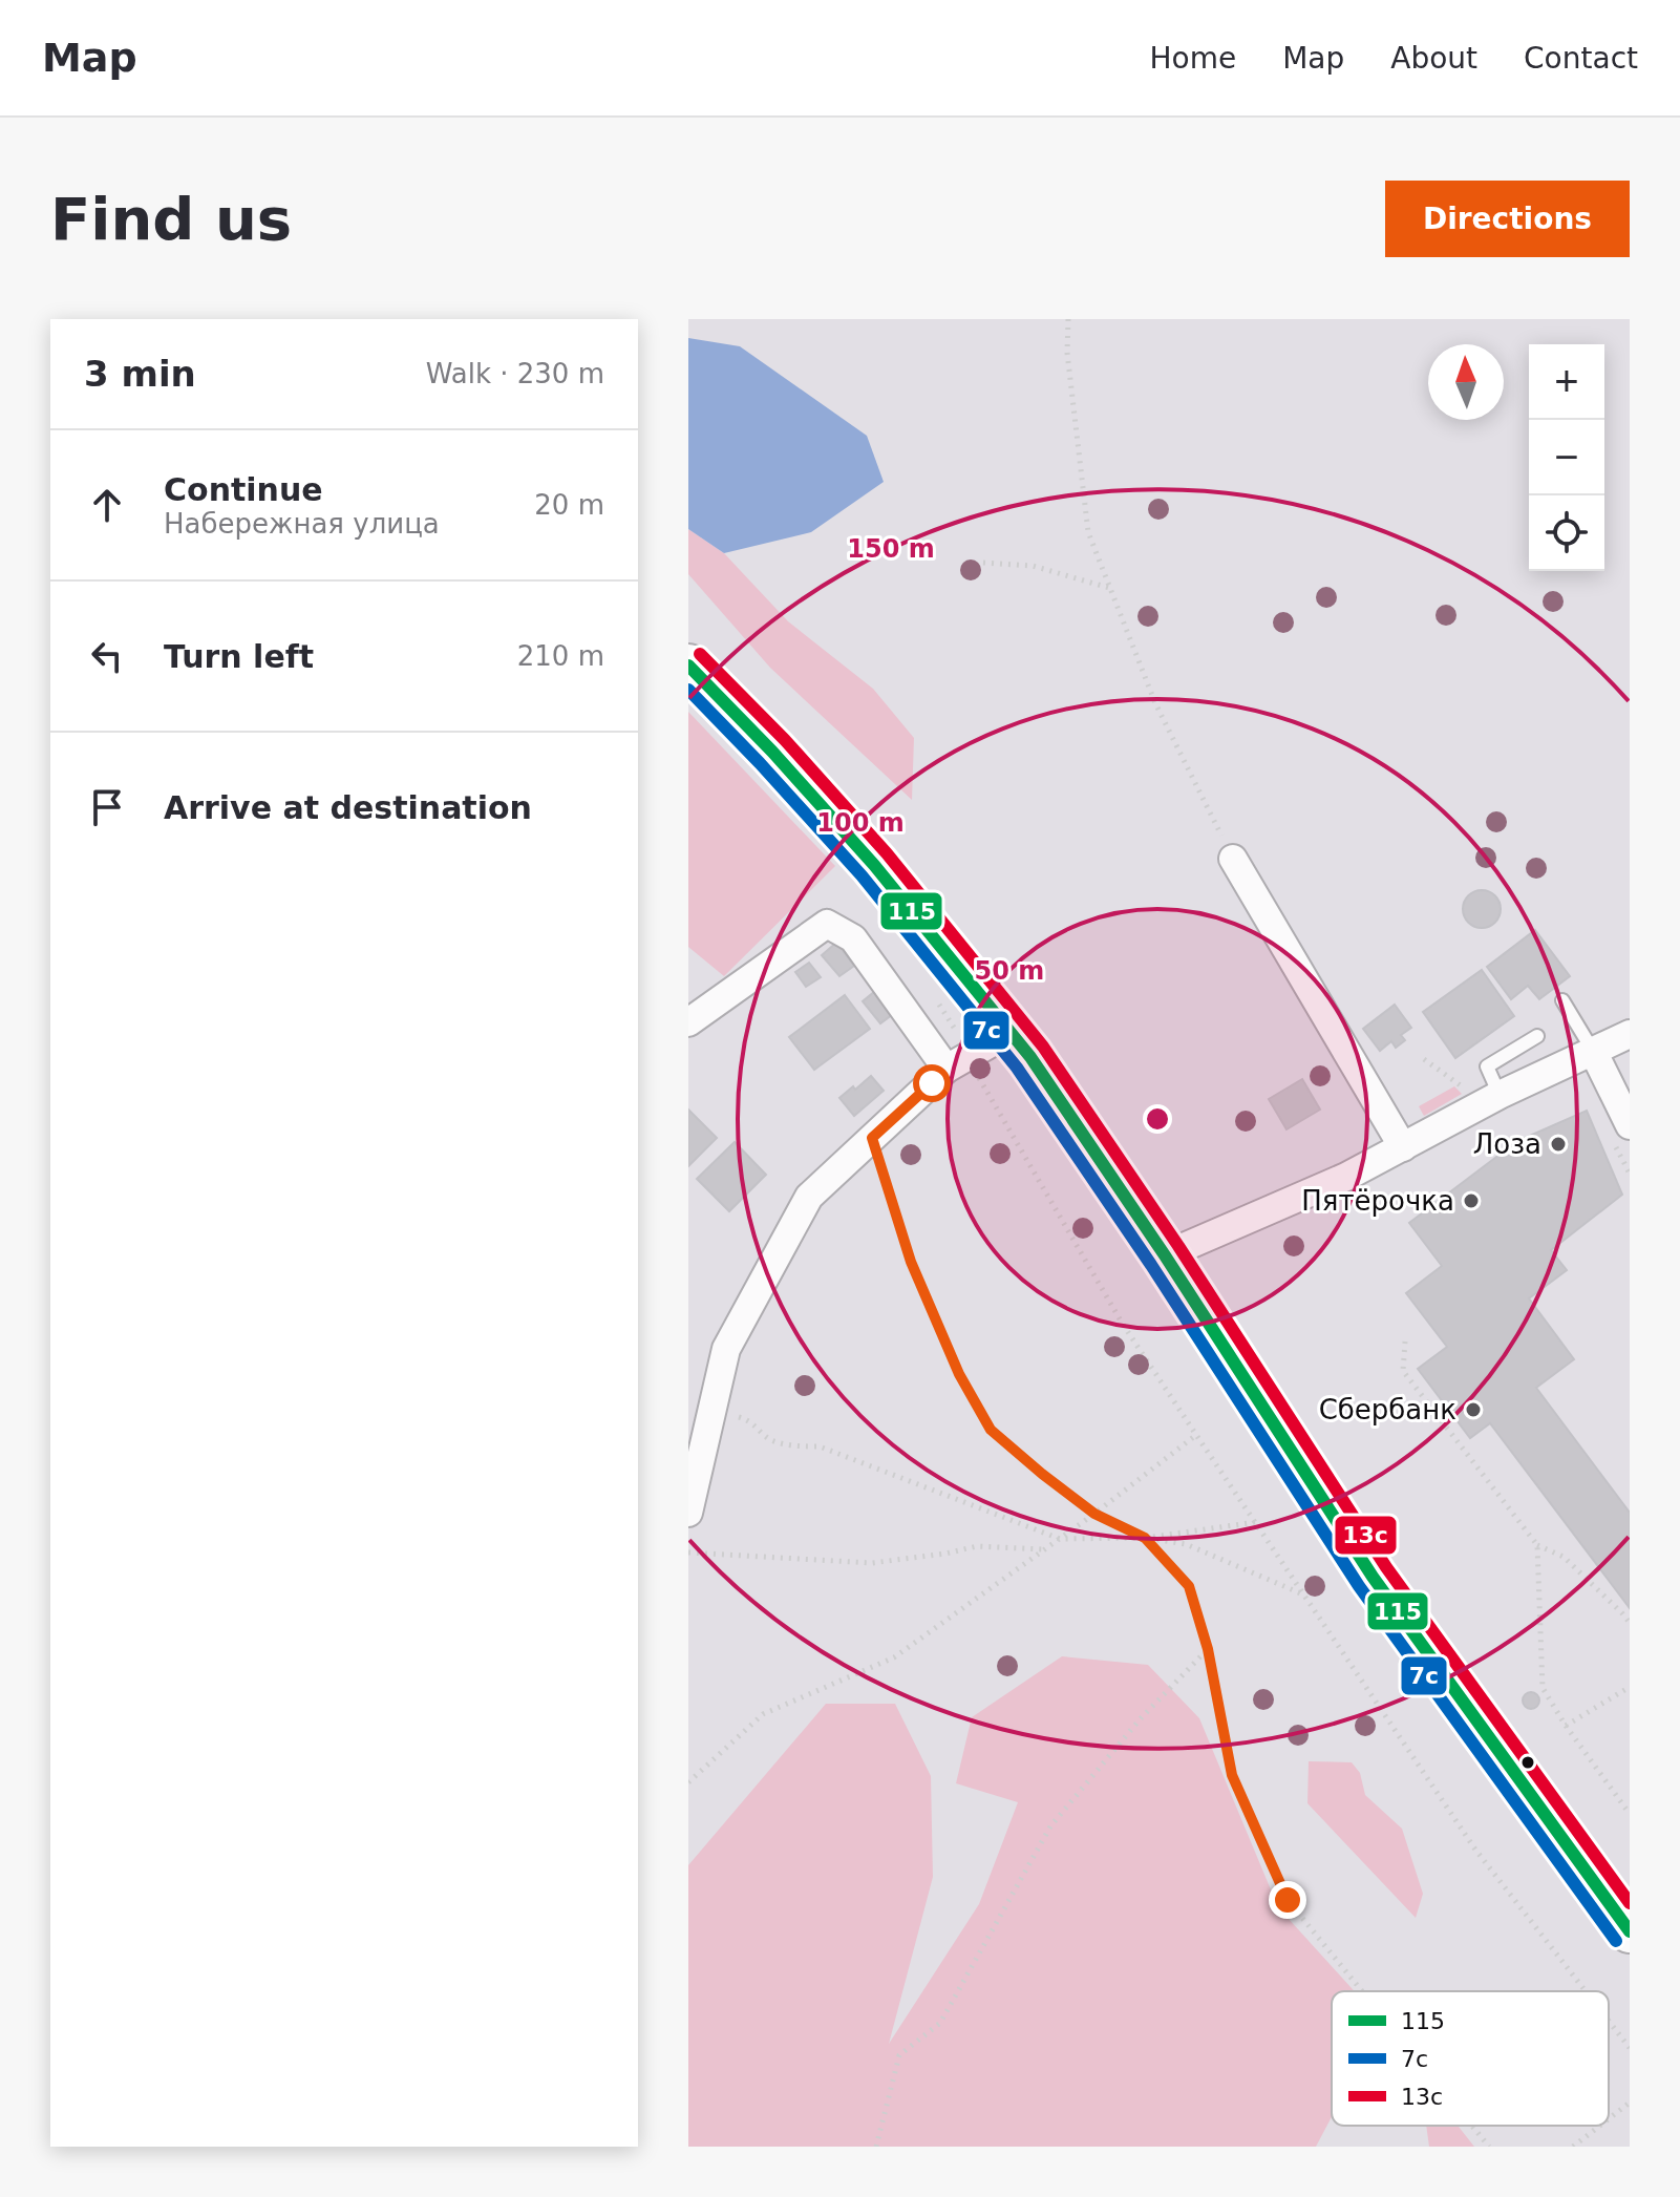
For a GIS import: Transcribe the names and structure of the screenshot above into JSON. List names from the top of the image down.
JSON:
{
  "places": ["Лоза", "Пятёрочка", "Сбербанк"],
  "lines": ["transit line 13с", "transit line 115", "transit line 7с"],
  "legend": ["115", "7с", "13с"],
  "north": "top",
  "page": {
    "header": "Map",
    "nav": [
      "Home",
      "Map",
      "About",
      "Contact"
    ],
    "buttons": "Directions",
    "title": "Find us",
    "heading": ["3 min", "Walk · 230 m"],
    "map_buttons": ["+", "−"],
    "list": [
      ["Continue", "Набережная улица", "20 m"],
      ["Turn left", "210 m"],
      "Arrive at destination"
    ]
  },
  "rings": ["150 m", "100 m", "50 m"]
}
